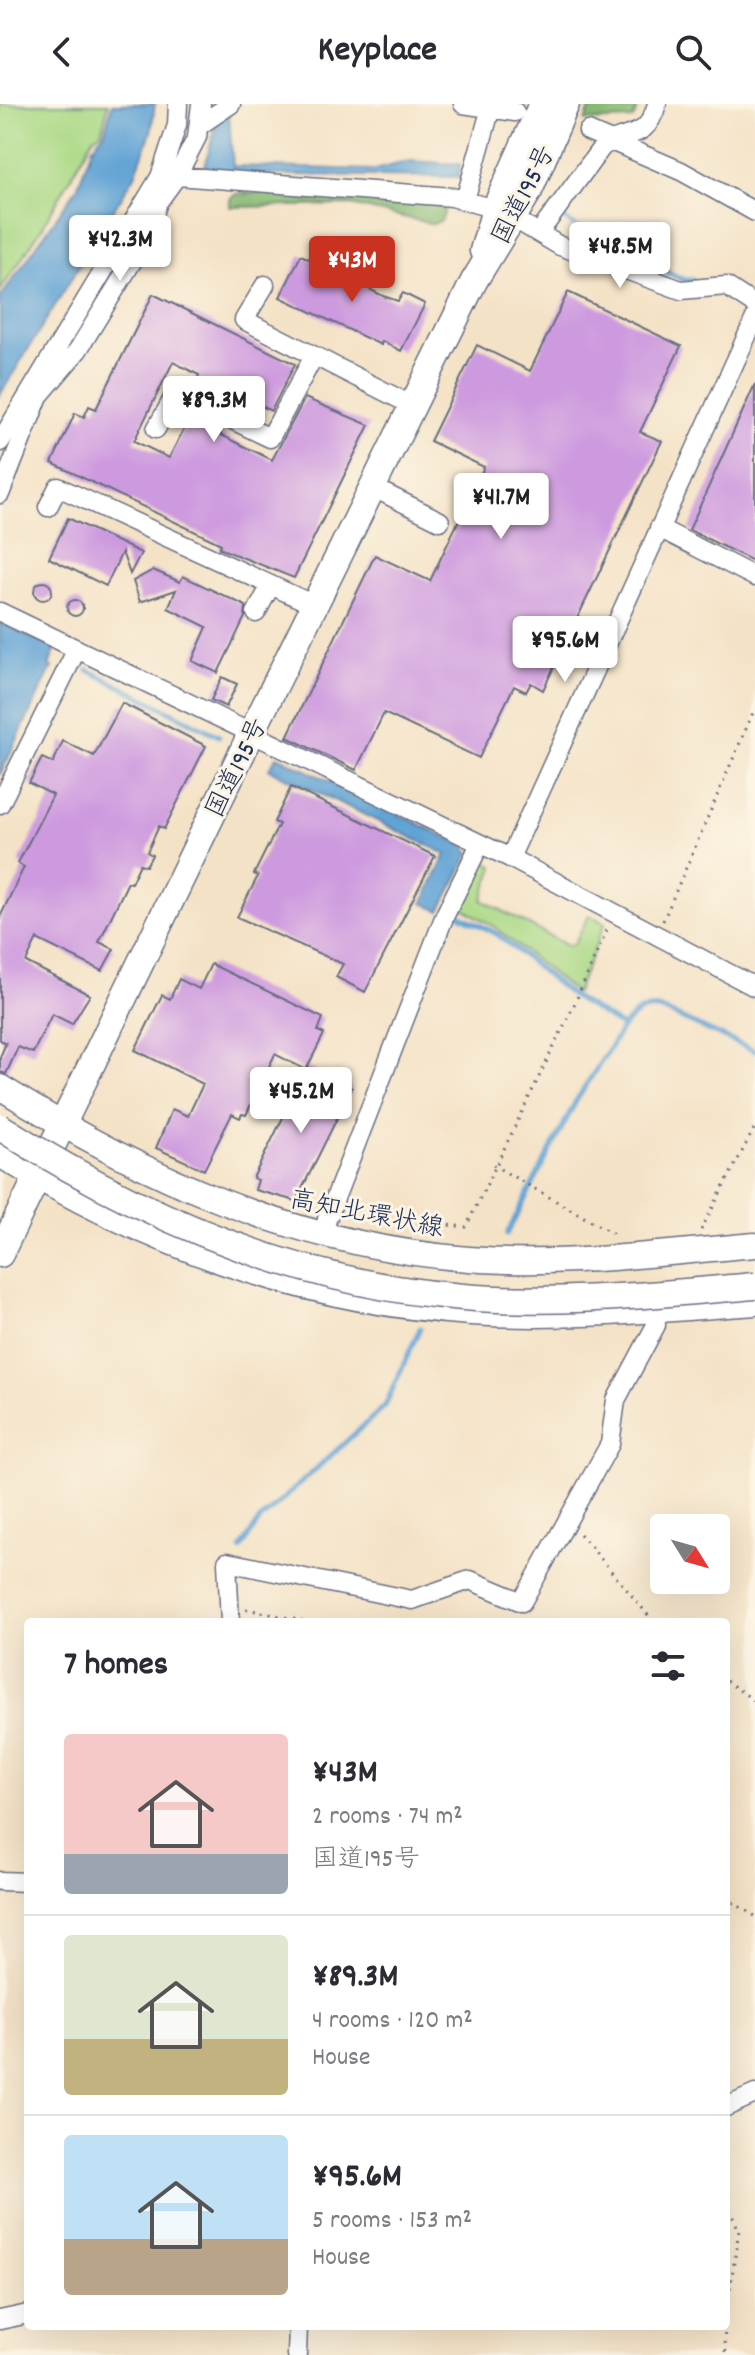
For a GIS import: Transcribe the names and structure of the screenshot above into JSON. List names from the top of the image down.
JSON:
{
  "streets": {
    "highway": ["国道195号"],
    "main road": ["高知北環状線"]
  },
  "crossings": [
    ["国道195号", "高知北環状線"]
  ],
  "north": "bottom right",
  "page": {
    "header": "Keyplace",
    "price": [
      "¥42.3M",
      "¥48.5M",
      "¥43M",
      "¥89.3M",
      "¥41.7M",
      "¥95.6M",
      "¥45.2M"
    ],
    "heading": "7 homes",
    "list": [
      {
        "name": "¥43M",
        "note": "2 rooms · 74 m² · 国道195号"
      },
      {
        "name": "¥89.3M",
        "note": "4 rooms · 120 m² · House"
      },
      {
        "name": "¥95.6M",
        "note": "5 rooms · 153 m² · House"
      }
    ]
  }
}
